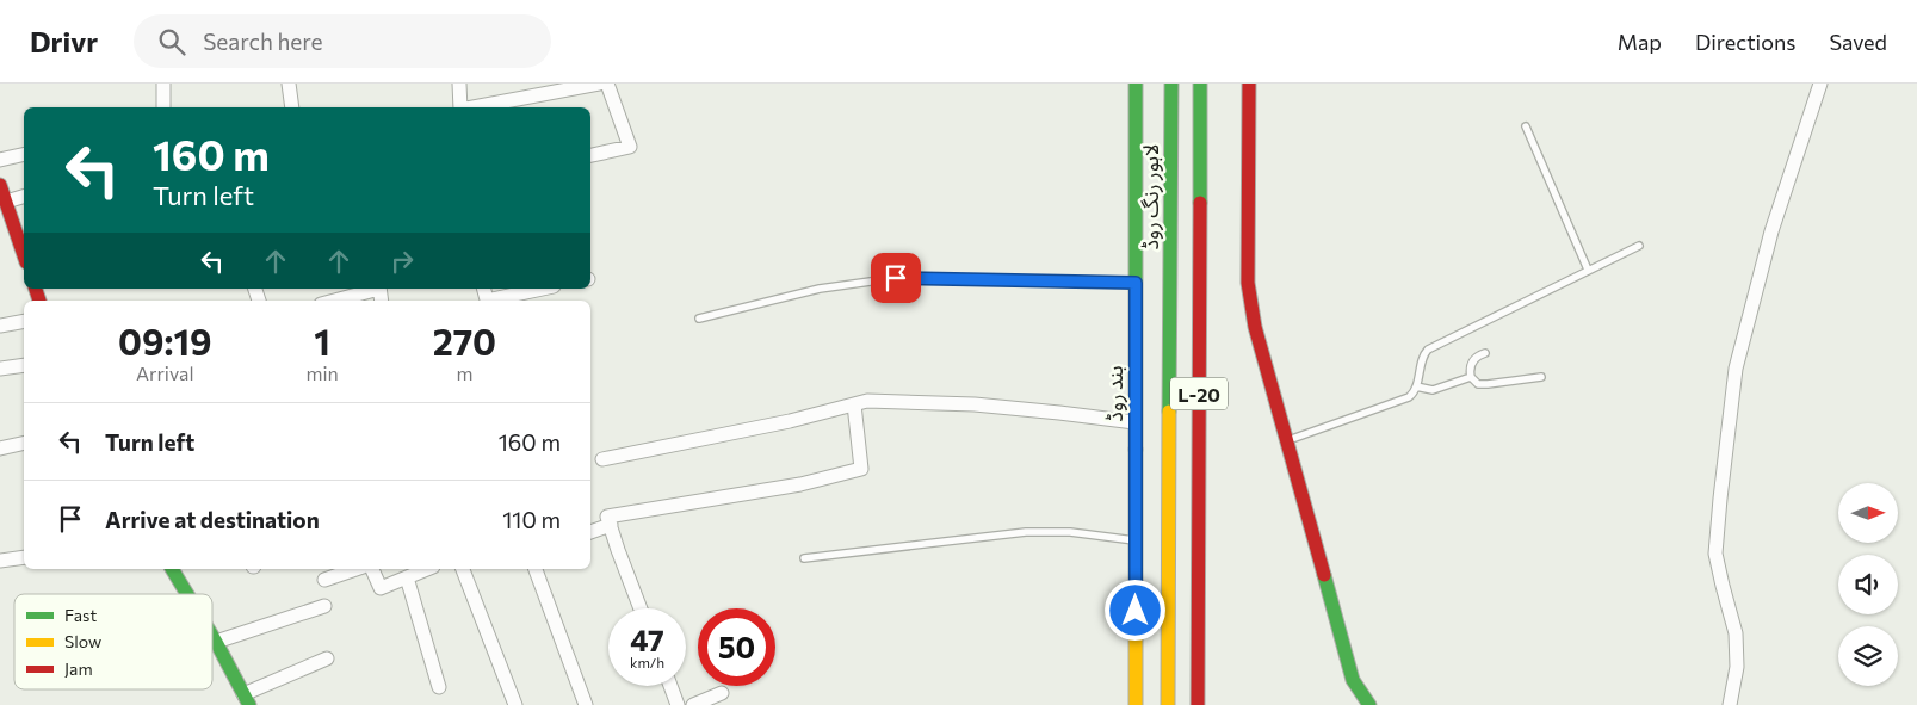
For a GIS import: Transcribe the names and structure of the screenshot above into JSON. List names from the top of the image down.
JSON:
{
  "streets": {
    "main road": ["لاہور رنگ روڈ", "بند روڈ", "L-20"]
  },
  "legend": ["Fast", "Slow", "Jam"],
  "north": "right",
  "page": {
    "header": "Drivr",
    "search": "Search here",
    "nav": ["Map", "Directions", "Saved"],
    "turn": ["160 m", "Turn left"],
    "eta": [
      "09:19",
      "Arrival",
      "1",
      "min",
      "270",
      "m"
    ],
    "list": [
      {
        "name": "Turn left",
        "value": "160 m"
      },
      {
        "name": "Arrive at destination",
        "value": "110 m"
      }
    ],
    "speed": "47 km/h",
    "limit": "50"
  }
}
